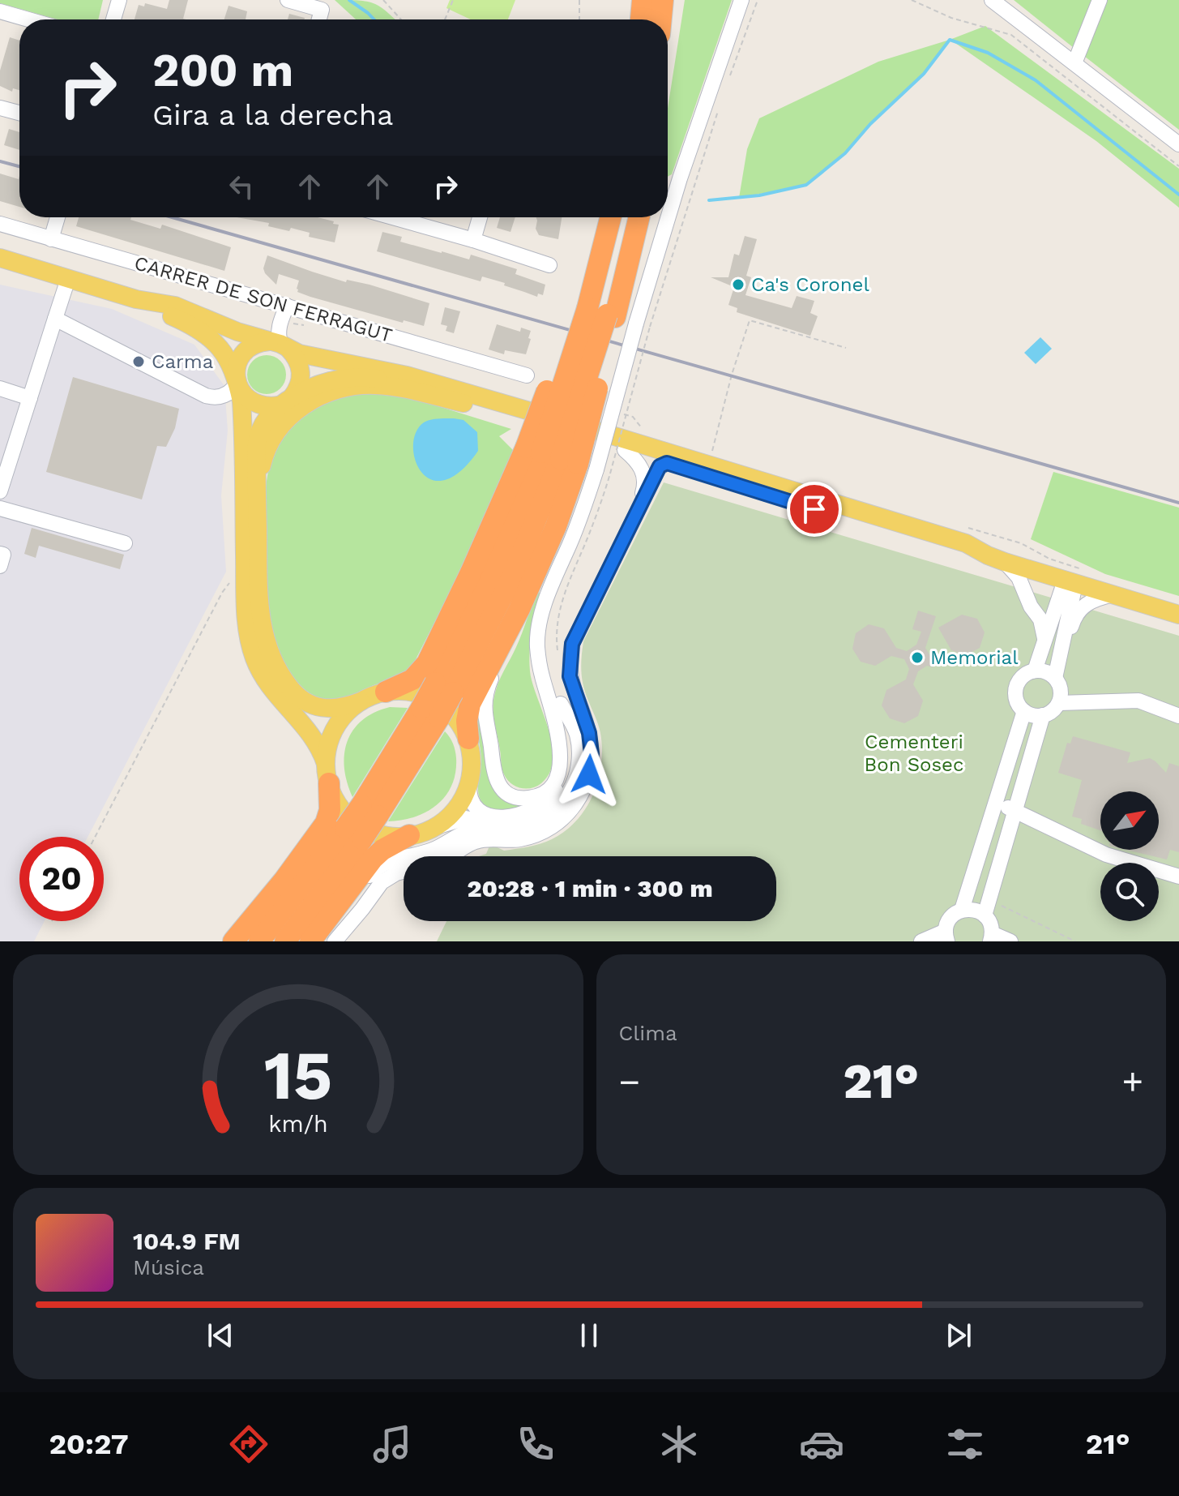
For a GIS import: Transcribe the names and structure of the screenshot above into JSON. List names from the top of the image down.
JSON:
{
  "streets": {
    "street": ["CARRER DE SON FERRAGUT"]
  },
  "parks": ["Cementeri Bon Sosec"],
  "places": ["Ca's Coronel", "Carma", "Memorial"],
  "north": "top right",
  "page": {
    "turn": ["200 m", "Gira a la derecha"],
    "limit": "20",
    "trip": "20:28 · 1 min · 300 m",
    "tile": "Clima",
    "heat": ["−", "21°", "+"],
    "song": ["104.9 FM", "Música"],
    "tabs": ["20:27", "21°"],
    "gauge": ["15", "km/h"]
  }
}
